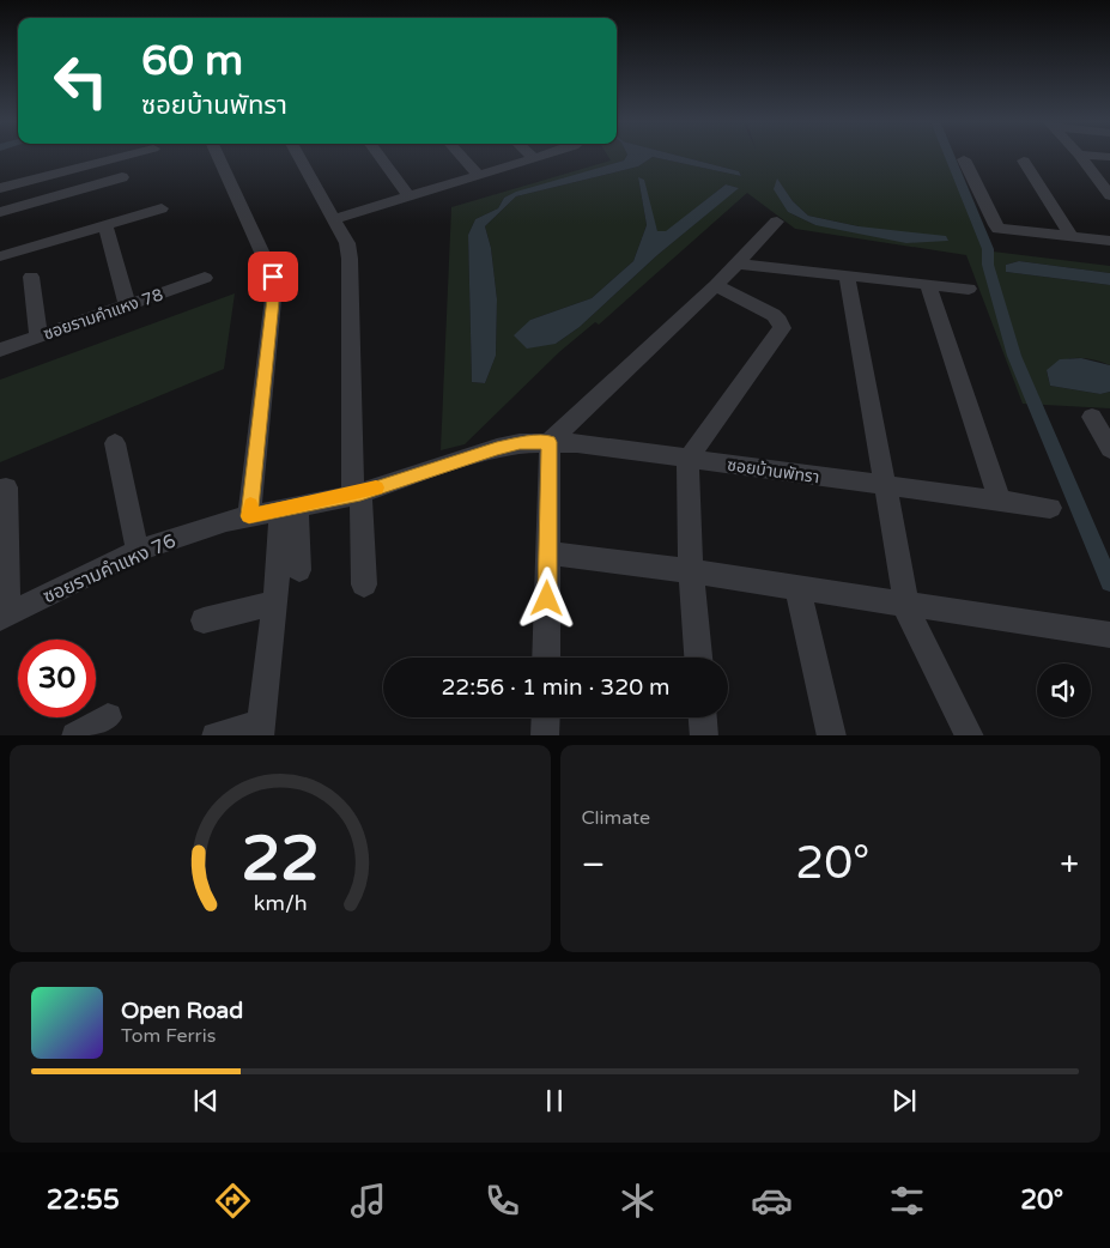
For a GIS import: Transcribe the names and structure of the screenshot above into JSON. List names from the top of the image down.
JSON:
{
  "streets": {
    "street": ["ซอยรามคำแหง 78", "ซอยบ้านพัทรา", "ซอยรามคำแหง 76"]
  },
  "crossings": [
    ["ซอยบ้านพัทรา", "ซอยรามคำแหง 76"]
  ],
  "page": {
    "turn": ["60 m", "ซอยบ้านพัทรา"],
    "limit": "30",
    "trip": "22:56 · 1 min · 320 m",
    "tile": "Climate",
    "heat": ["−", "20°", "+"],
    "song": ["Open Road", "Tom Ferris"],
    "tabs": ["22:55", "20°"],
    "gauge": ["22", "km/h"]
  }
}
